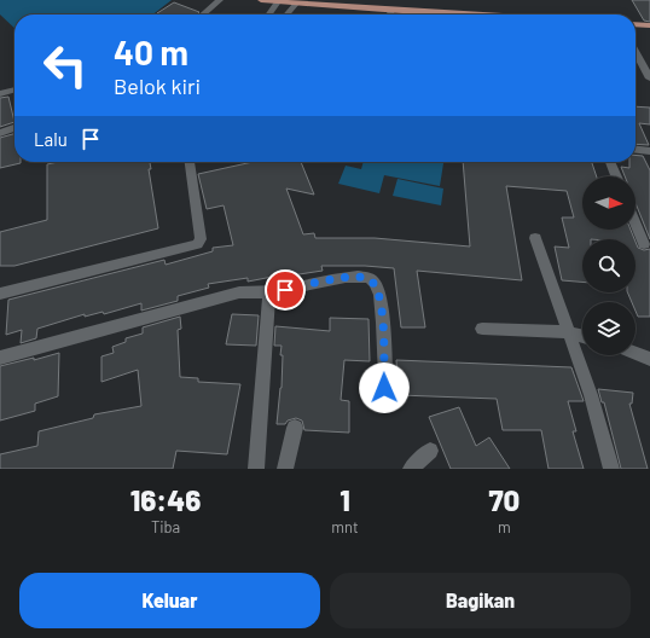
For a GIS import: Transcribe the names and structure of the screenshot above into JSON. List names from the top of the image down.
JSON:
{
  "north": "right",
  "page": {
    "turn": ["40 m", "Belok kiri"],
    "then": "Lalu",
    "eta": [
      "16:46",
      "Tiba",
      "1",
      "mnt",
      "70",
      "m"
    ],
    "buttons": ["Keluar", "Bagikan"]
  }
}
